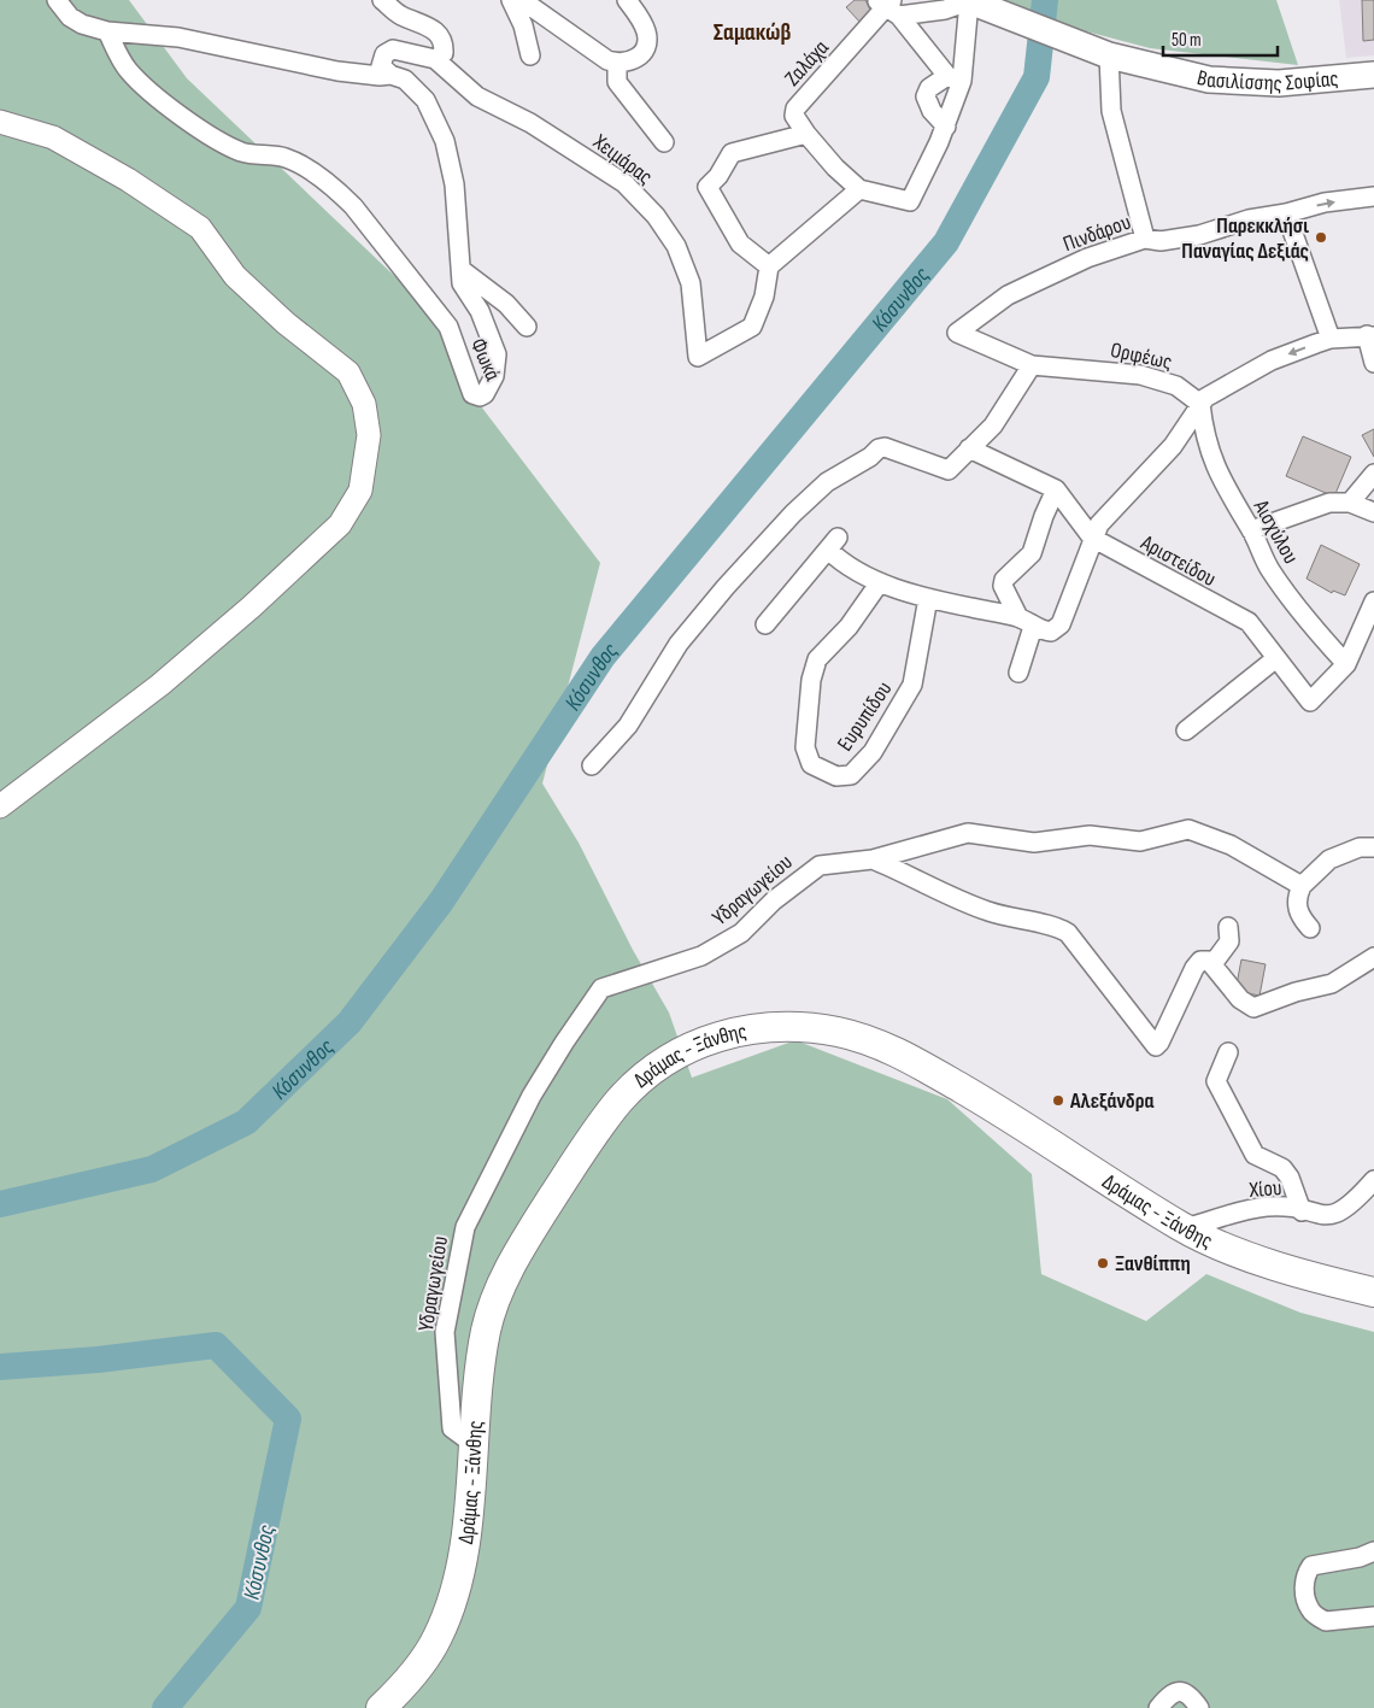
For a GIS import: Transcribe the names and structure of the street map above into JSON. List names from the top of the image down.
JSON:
{
  "streets": {
    "main road": ["Βασιλίσσης Σοφίας", "Δράμας - Ξάνθης"],
    "street": [
      "Ζαλάχα",
      "Χειμάρας",
      "Πινδάρου",
      "Ορφέως",
      "Φωκά",
      "Αισχύλου",
      "Αριστείδου",
      "Ευρυπίδου",
      "Υδραγωγείου",
      "Χίου"
    ]
  },
  "crossings": [
    ["Πινδάρου", "Ορφέως"],
    ["Ορφέως", "Αισχύλου"],
    ["Αισχύλου", "Αριστείδου"],
    ["Υδραγωγείου", "Δράμας - Ξάνθης"],
    ["Δράμας - Ξάνθης", "Χίου"]
  ],
  "districts": ["Σαμακώβ"],
  "water": ["Κόσυνθος"],
  "places": ["Παρεκκλήσι Παναγίας Δεξιάς", "Αλεξάνδρα", "Ξανθίππη"],
  "scale_bar": "50 m"
}
